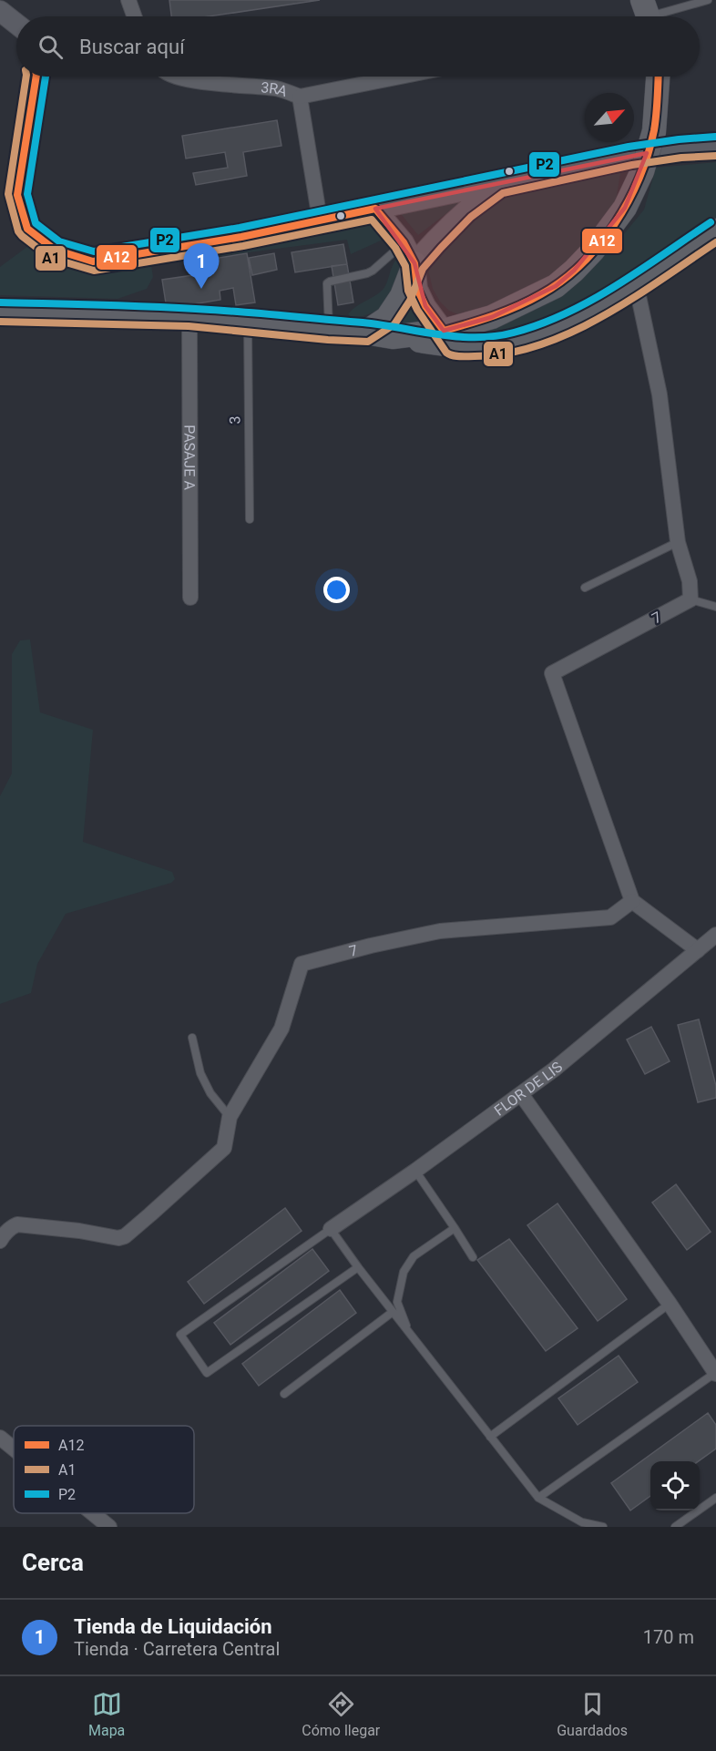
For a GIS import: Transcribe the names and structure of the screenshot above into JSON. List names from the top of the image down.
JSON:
{
  "streets": {
    "street": [
      "3RA",
      "PASAJE A",
      "7",
      "FLOR DE LIS"
    ],
    "lane": ["3"]
  },
  "lines": ["transit line A12", "transit line A1", "transit line P2"],
  "legend": ["A12", "A1", "P2"],
  "north": "top right",
  "page": {
    "search": "Buscar aquí",
    "pins": "1",
    "heading": "Cerca",
    "list": [
      {
        "mark": "1",
        "name": "Tienda de Liquidación",
        "note": "Tienda · Carretera Central",
        "value": "170 m"
      }
    ],
    "nav": ["Mapa", "Cómo llegar", "Guardados"]
  }
}
